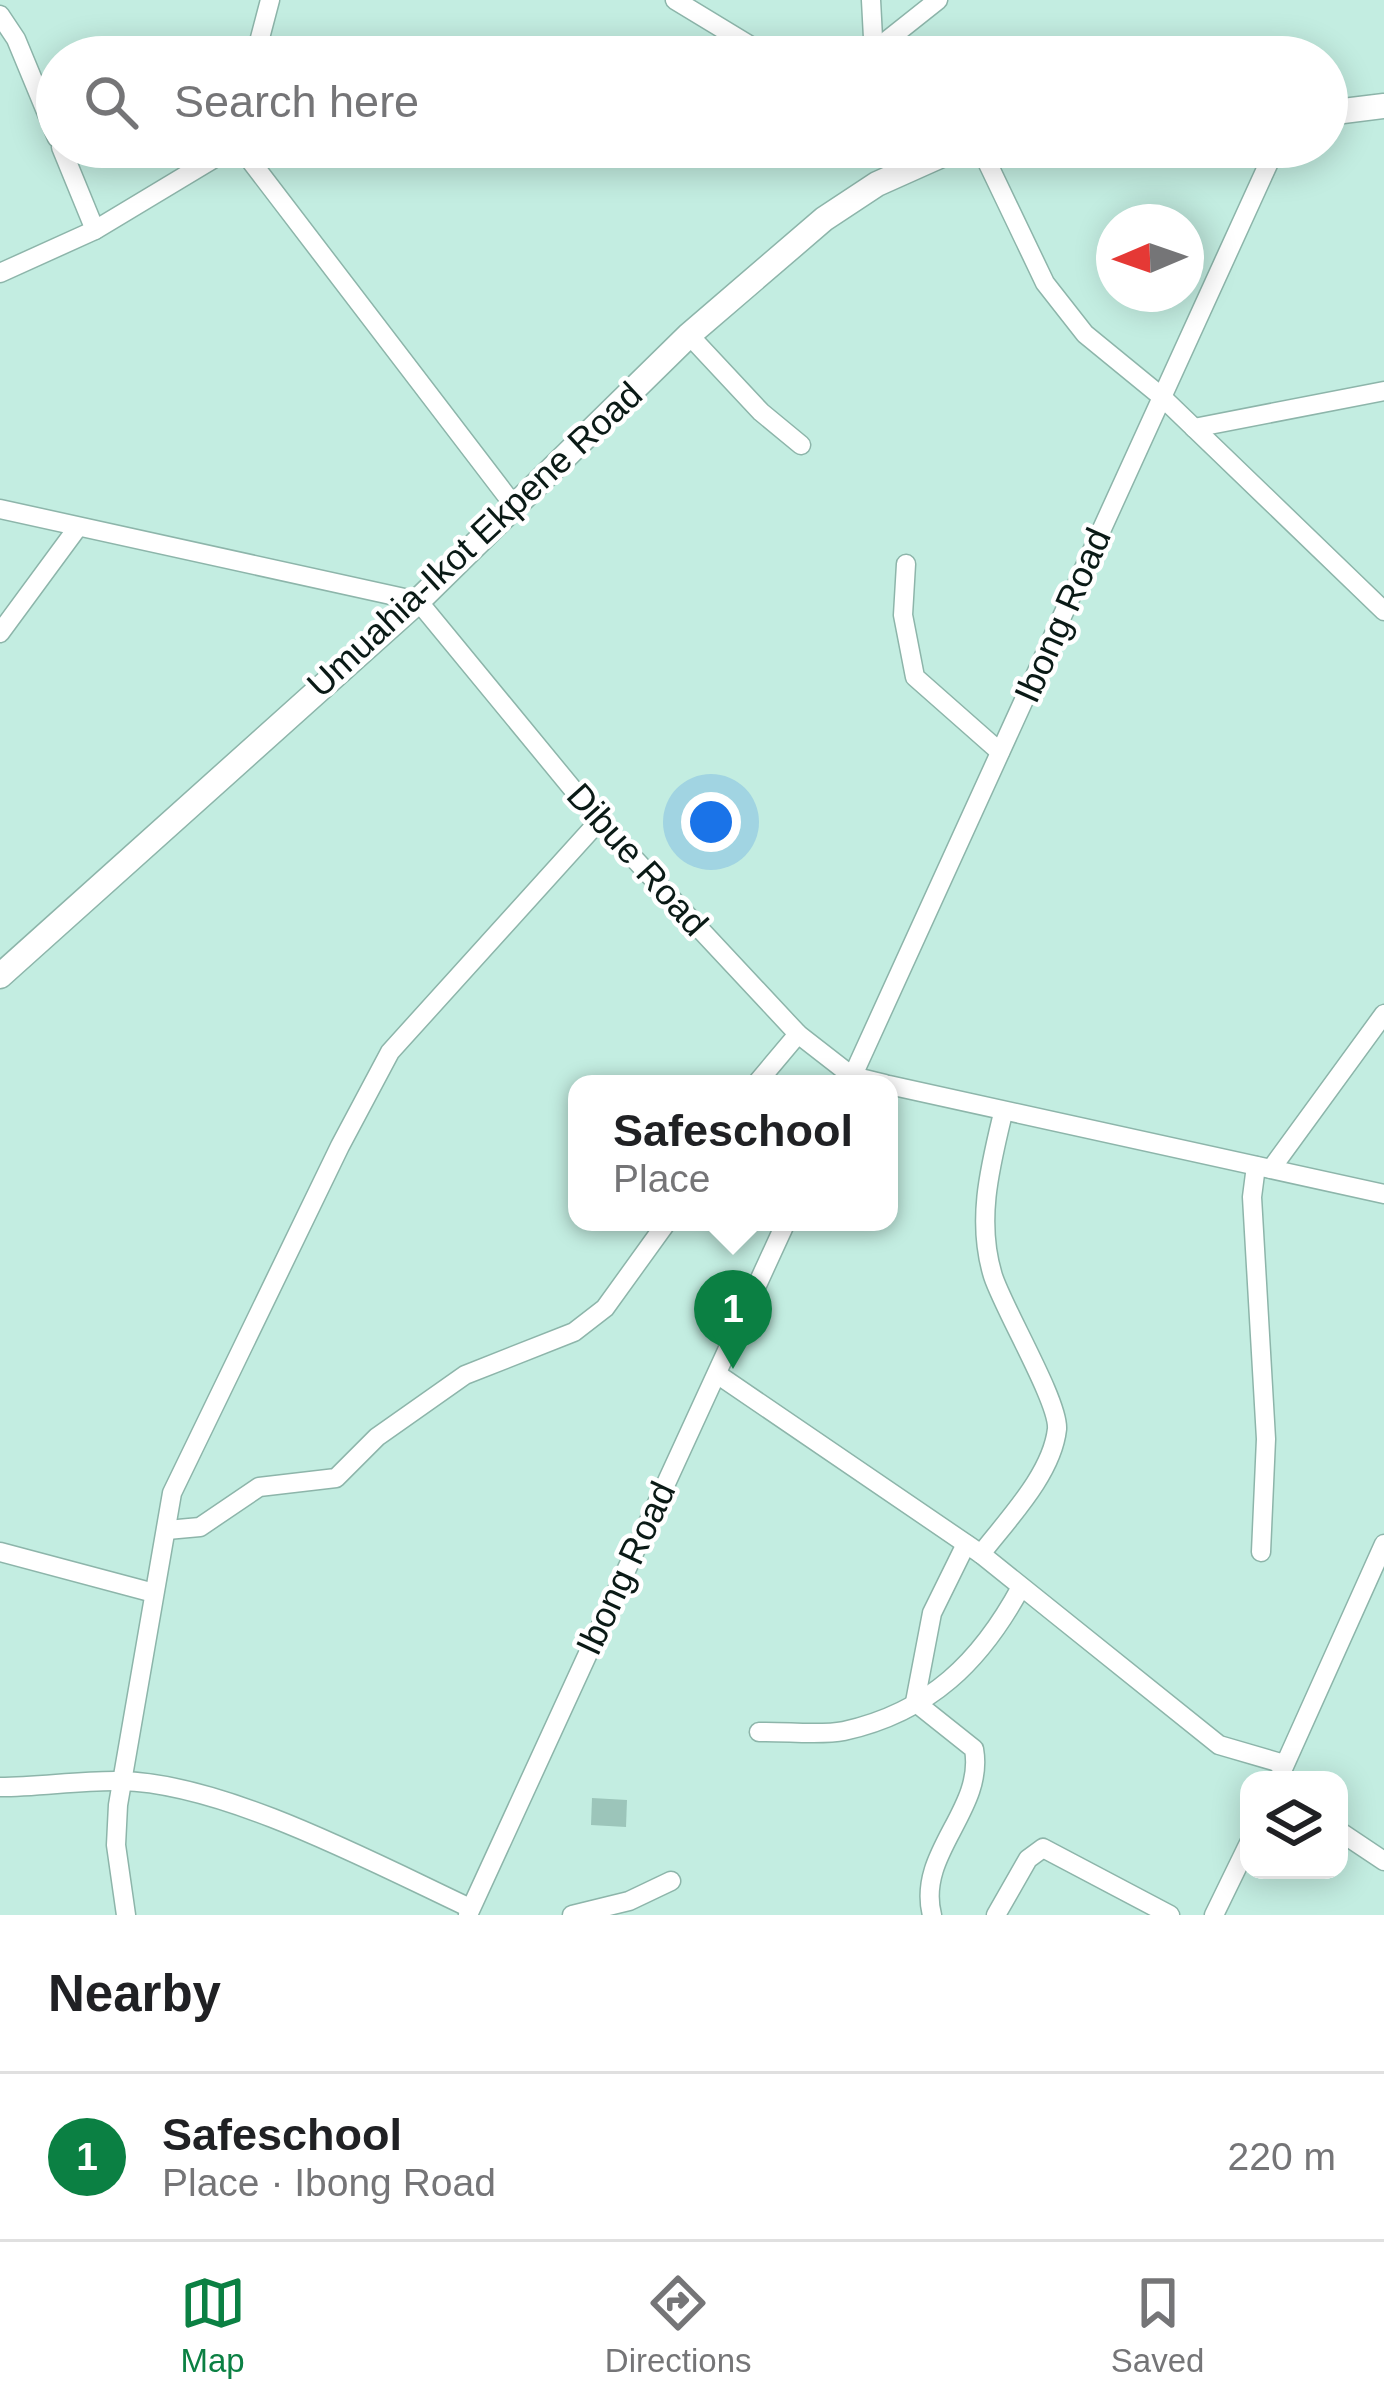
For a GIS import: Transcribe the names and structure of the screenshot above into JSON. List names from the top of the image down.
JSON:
{
  "streets": {
    "main road": ["Umuahia-Ikot Ekpene Road"],
    "street": ["Ibong Road", "Dibue Road"]
  },
  "crossings": [
    ["Umuahia-Ikot Ekpene Road", "Dibue Road"]
  ],
  "north": "left",
  "page": {
    "search": "Search here",
    "popup": ["Safeschool", "Place"],
    "pins": "1",
    "heading": "Nearby",
    "list": [
      {
        "mark": "1",
        "name": "Safeschool",
        "note": "Place · Ibong Road",
        "value": "220 m"
      }
    ],
    "nav": ["Map", "Directions", "Saved"]
  }
}
